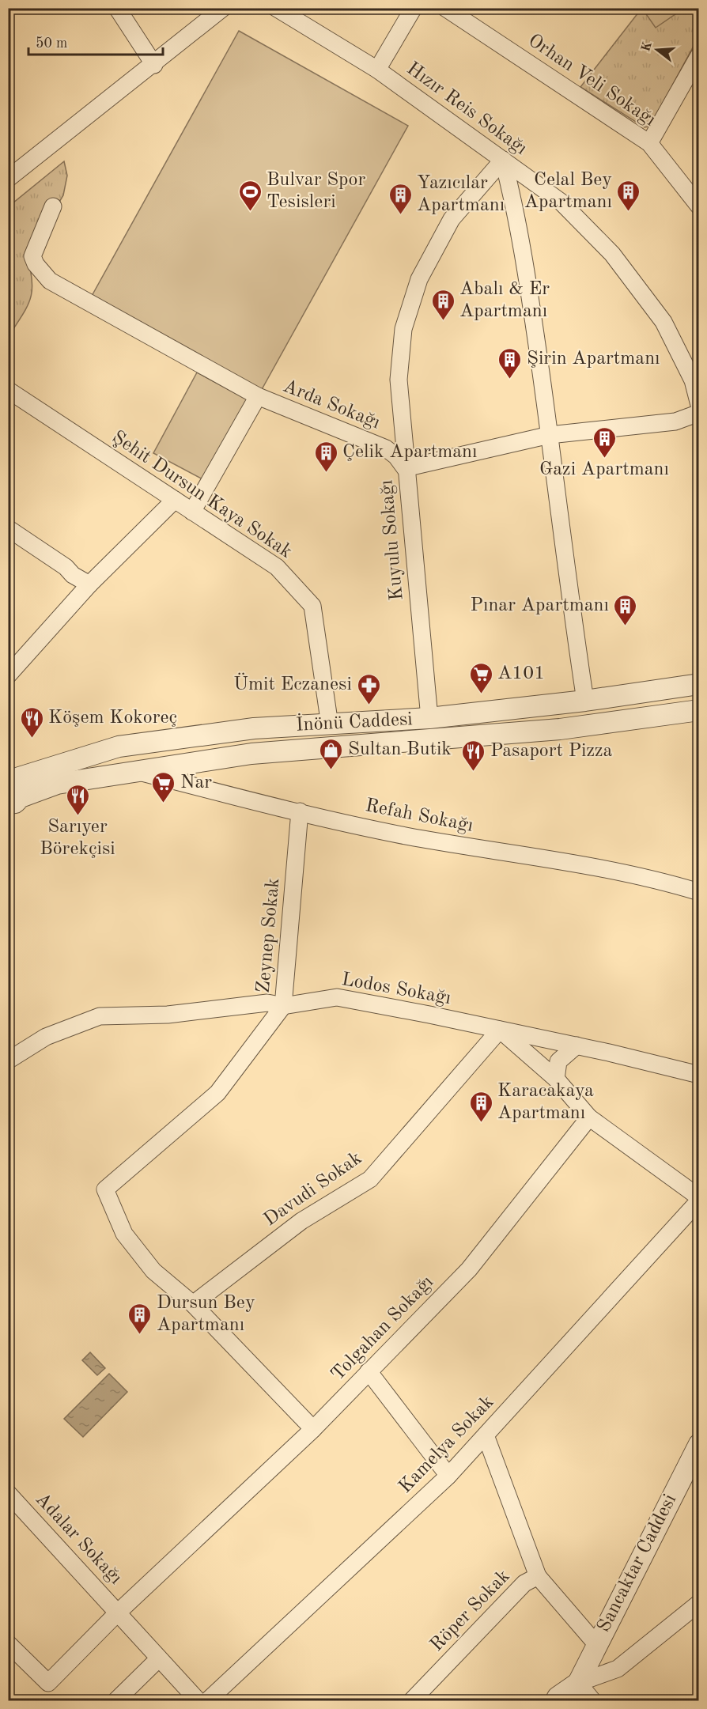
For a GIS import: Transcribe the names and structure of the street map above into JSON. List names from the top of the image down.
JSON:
{
  "streets": {
    "street": [
      "Orhan Veli Sokağı",
      "Hızır Reis Sokağı",
      "Arda Sokağı",
      "Şehit Dursun Kaya Sokak",
      "Kuyulu Sokağı",
      "İnönü Caddesi",
      "Refah Sokağı",
      "Zeynep Sokak",
      "Lodos Sokağı",
      "Davudi Sokak",
      "Tolgahan Sokağı",
      "Kamelya Sokak",
      "Adalar Sokağı",
      "Sancaktar Caddesi",
      "Röper Sokak"
    ]
  },
  "crossings": [
    ["Hızır Reis Sokağı", "Kuyulu Sokağı"],
    ["Arda Sokağı", "Kuyulu Sokağı"],
    ["Şehit Dursun Kaya Sokak", "İnönü Caddesi"],
    ["Kuyulu Sokağı", "İnönü Caddesi"],
    ["İnönü Caddesi", "Refah Sokağı"],
    ["Refah Sokağı", "Zeynep Sokak"],
    ["Zeynep Sokak", "Lodos Sokağı"],
    ["Zeynep Sokak", "Davudi Sokak"],
    ["Lodos Sokağı", "Davudi Sokak"],
    ["Tolgahan Sokağı", "Adalar Sokağı"],
    ["Sancaktar Caddesi", "Röper Sokak"]
  ],
  "places": {
    "sports": ["Bulvar Spor Tesisleri"],
    "building": [
      "Celal Bey Apartmanı",
      "Yazıcılar Apartmanı",
      "Abalı & Er Apartmanı",
      "Şirin Apartmanı",
      "Gazi Apartmanı",
      "Çelik Apartmanı",
      "Pınar Apartmanı",
      "Karacakaya Apartmanı",
      "Dursun Bey Apartmanı"
    ],
    "supermarket": ["A101", "Nar"],
    "pharmacy": ["Ümit Eczanesi"],
    "restaurant": ["Köşem Kokoreç", "Pasaport Pizza", "Sarıyer Börekçisi"],
    "shop": ["Sultan Butik"]
  },
  "scale_bar": "50 m",
  "north": "left"
}
